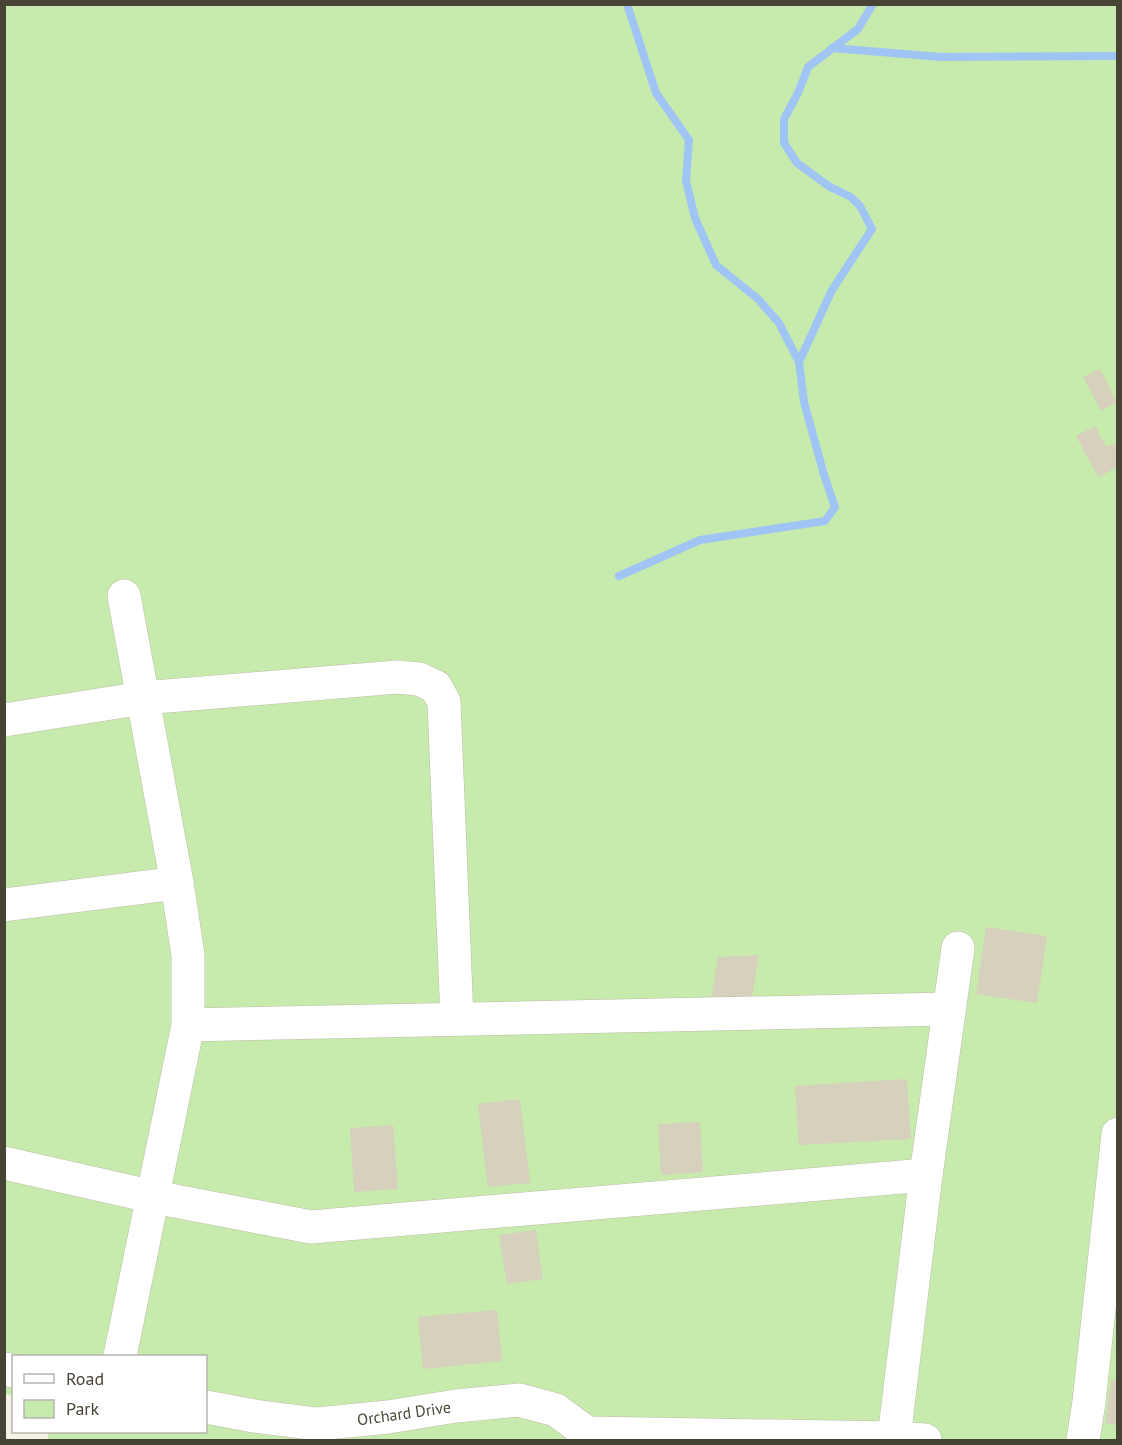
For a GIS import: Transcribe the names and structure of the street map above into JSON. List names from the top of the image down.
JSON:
{
  "streets": {
    "street": ["Orchard Drive"]
  },
  "legend": ["Road", "Park"]
}
